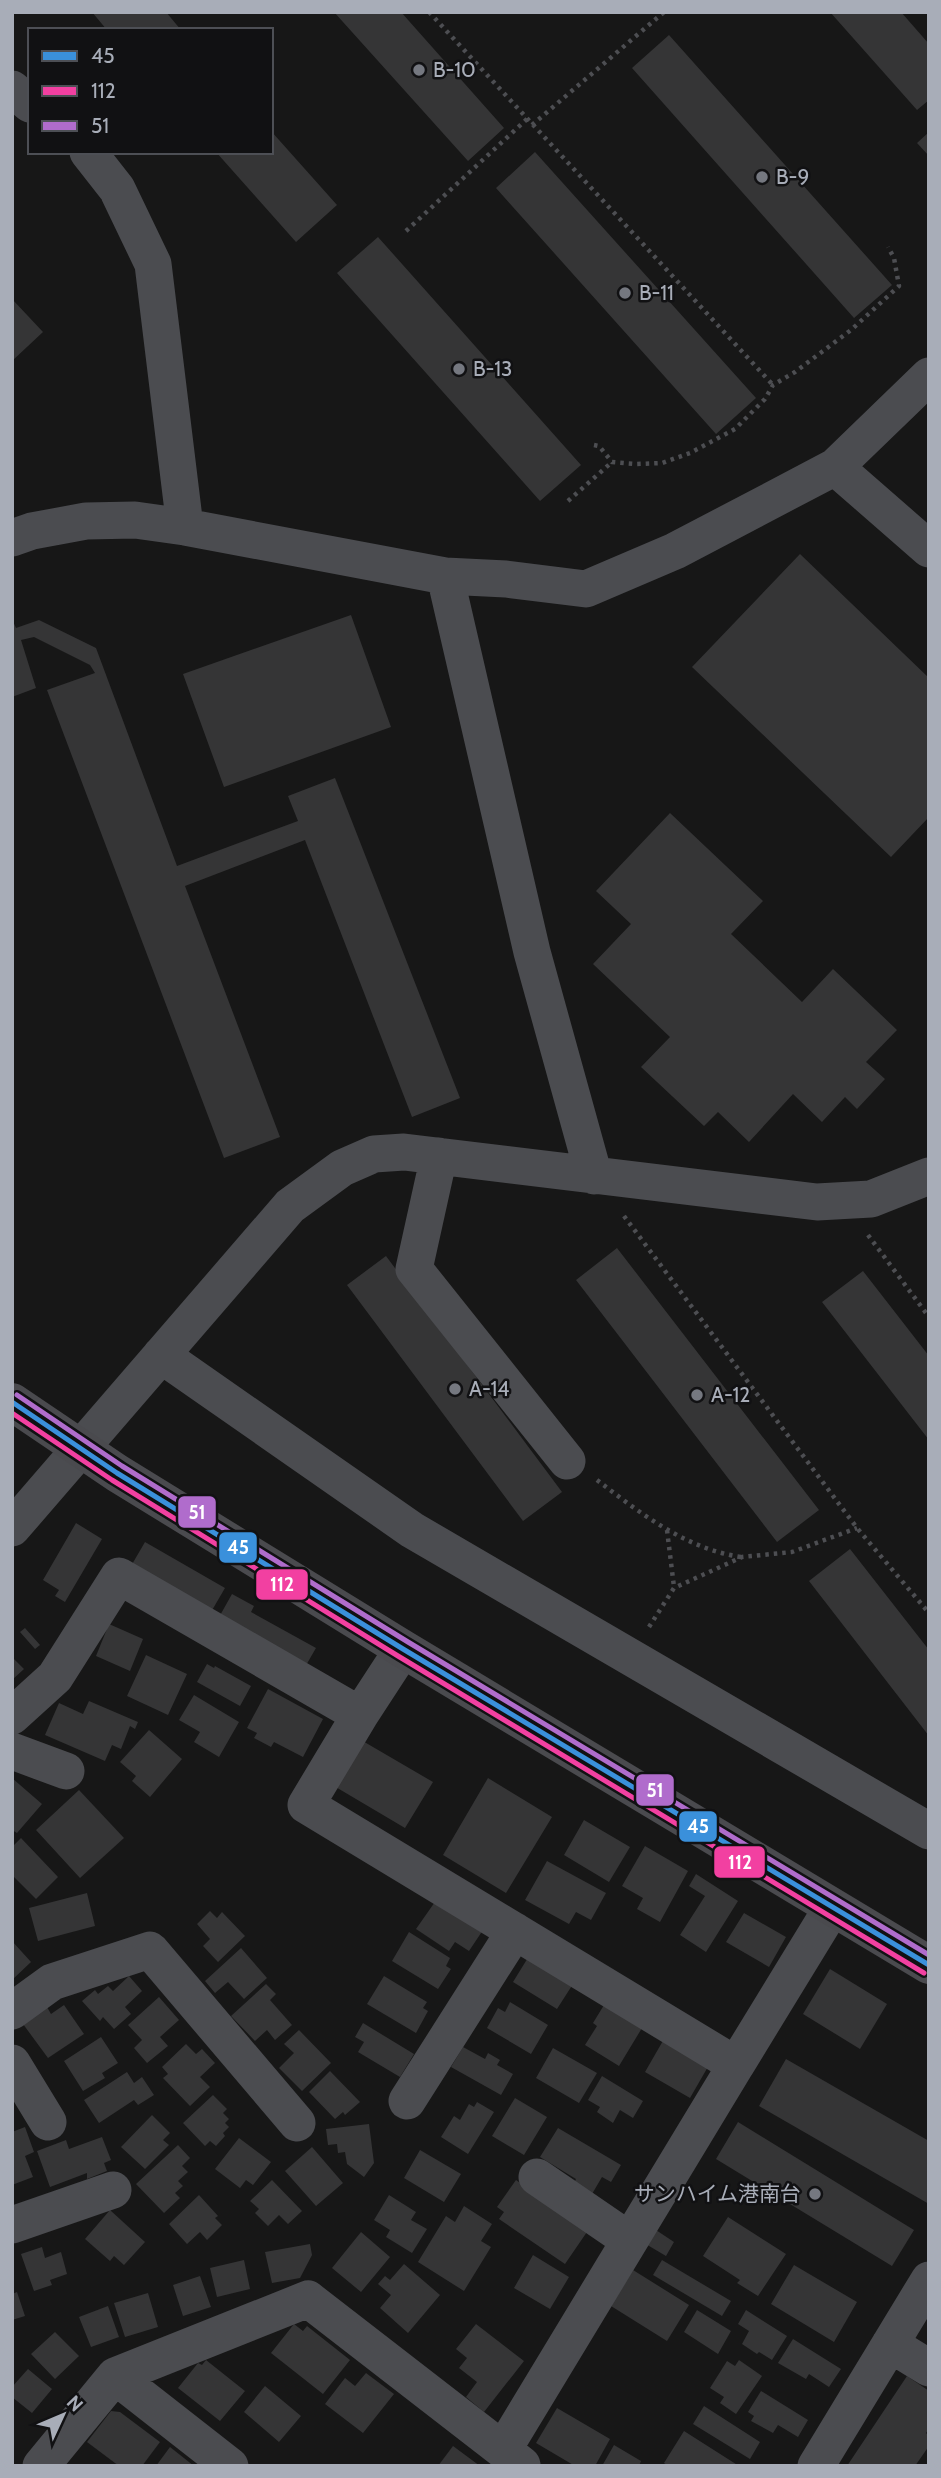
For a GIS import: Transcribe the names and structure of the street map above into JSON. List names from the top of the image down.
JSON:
{
  "places": [
    "B-10",
    "B-9",
    "B-11",
    "B-13",
    "A-14",
    "A-12",
    "サンハイム港南台"
  ],
  "lines": ["transit line 51", "transit line 45", "transit line 112"],
  "legend": ["45", "112", "51"],
  "north": "top right"
}
